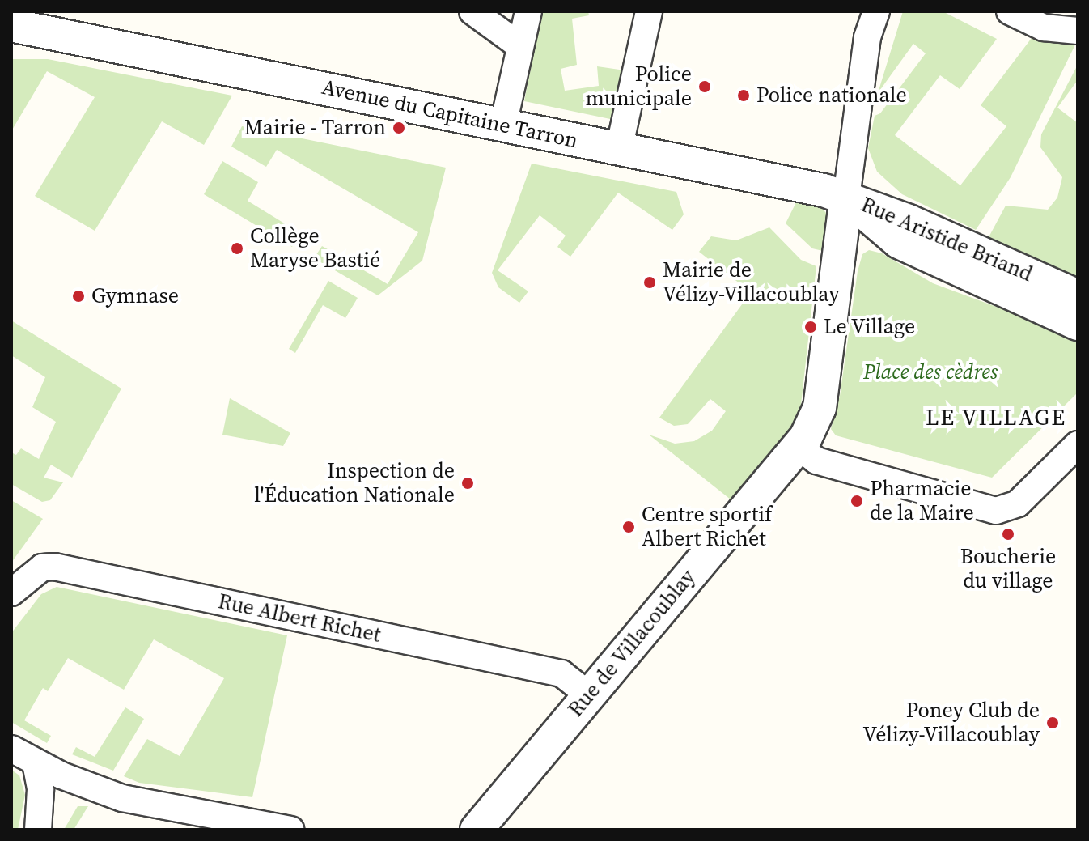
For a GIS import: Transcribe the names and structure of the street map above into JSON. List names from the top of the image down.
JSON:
{
  "streets": {
    "street": [
      "Avenue du Capitaine Tarron",
      "Rue Aristide Briand",
      "Rue Albert Richet",
      "Rue de Villacoublay"
    ]
  },
  "crossings": [
    ["Avenue du Capitaine Tarron", "Rue Aristide Briand"],
    ["Avenue du Capitaine Tarron", "Rue de Villacoublay"],
    ["Rue Aristide Briand", "Rue de Villacoublay"],
    ["Rue Albert Richet", "Rue de Villacoublay"]
  ],
  "districts": ["LE VILLAGE"],
  "parks": ["Place des cèdres"],
  "places": [
    "Police municipale",
    "Police nationale",
    "Mairie - Tarron",
    "Collège Maryse Bastié",
    "Mairie de Vélizy-Villacoublay",
    "Gymnase",
    "Le Village",
    "Inspection de l'Éducation Nationale",
    "Pharmacie de la Maire",
    "Centre sportif Albert Richet",
    "Boucherie du village",
    "Poney Club de Vélizy-Villacoublay"
  ]
}
